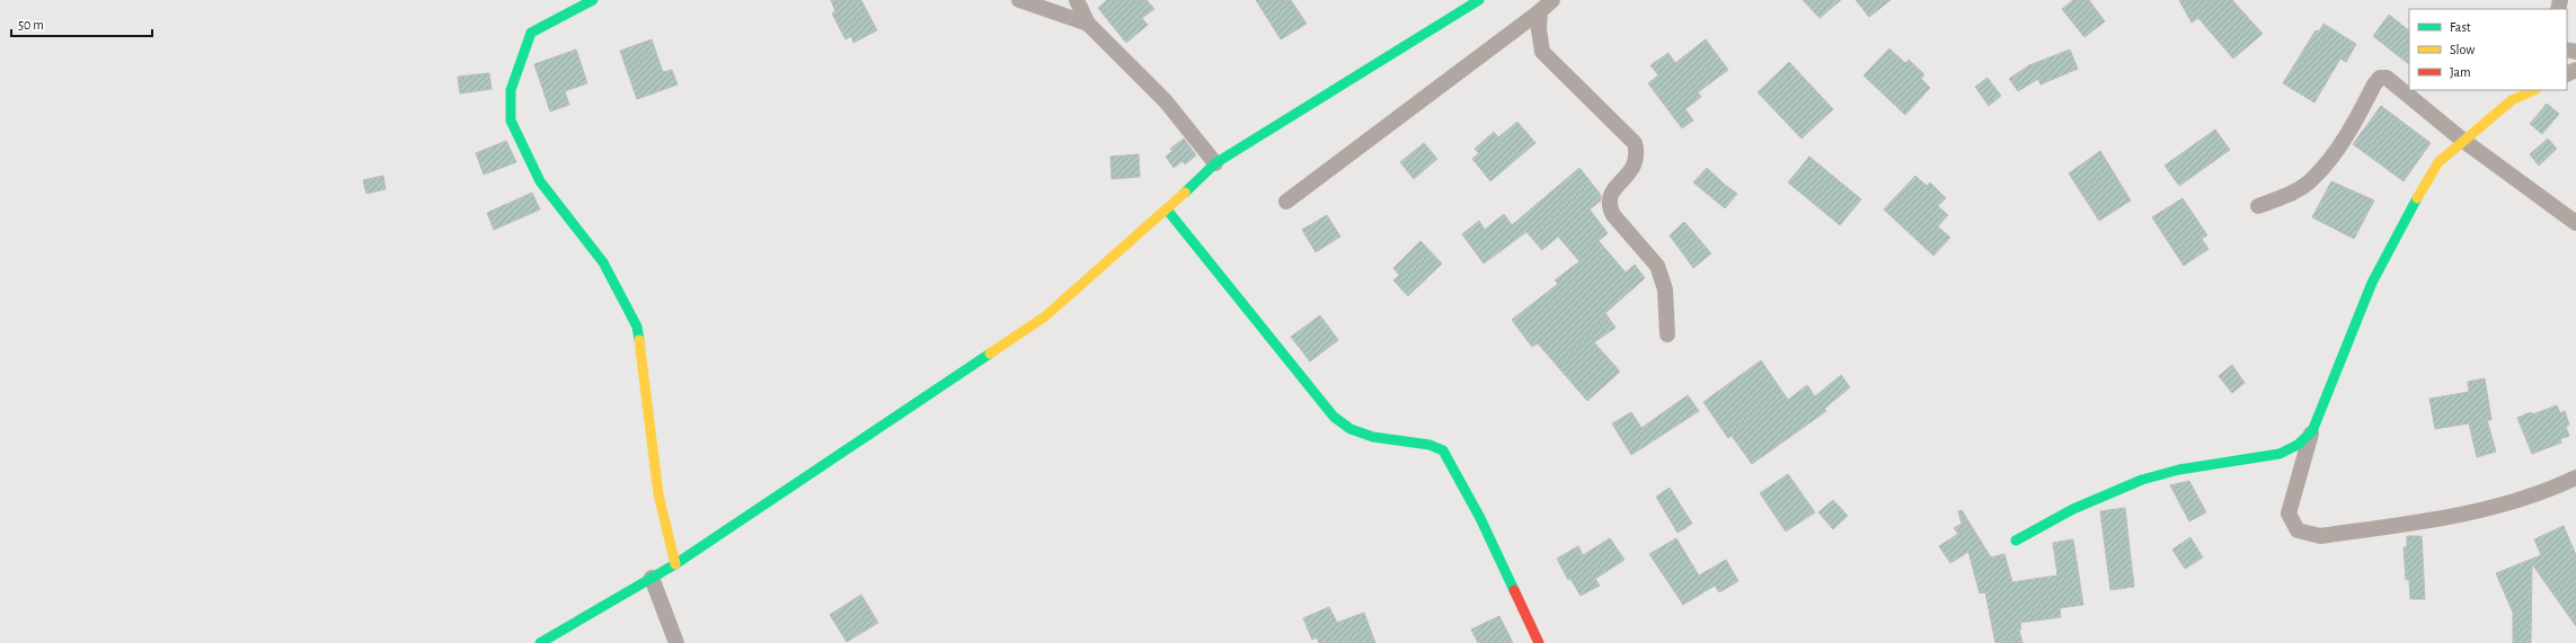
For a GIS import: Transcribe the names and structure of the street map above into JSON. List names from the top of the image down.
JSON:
{
  "legend": ["Fast", "Slow", "Jam"],
  "scale_bar": "50 m"
}
